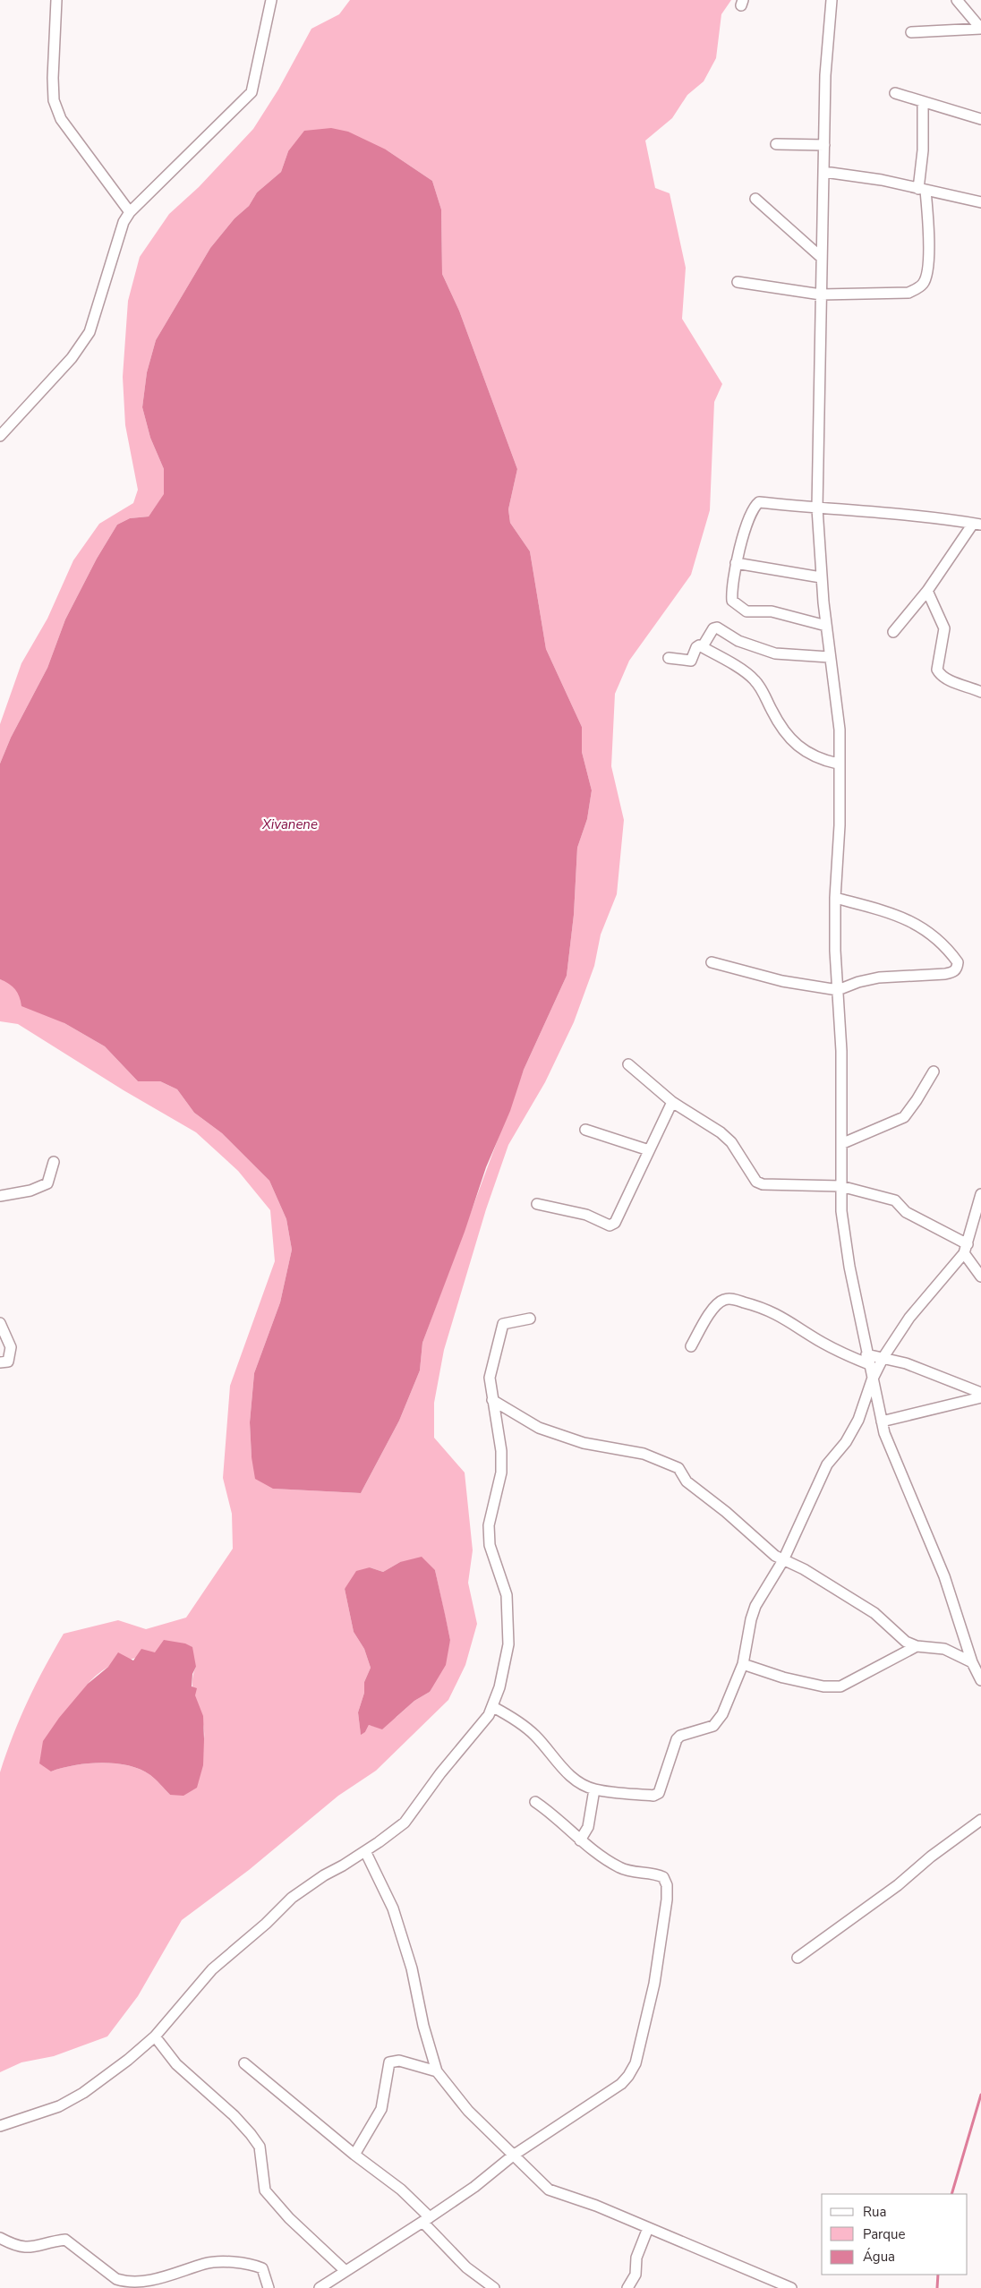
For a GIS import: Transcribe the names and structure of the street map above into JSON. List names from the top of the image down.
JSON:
{
  "water": ["Xivanene"],
  "legend": ["Rua", "Parque", "Água"]
}
